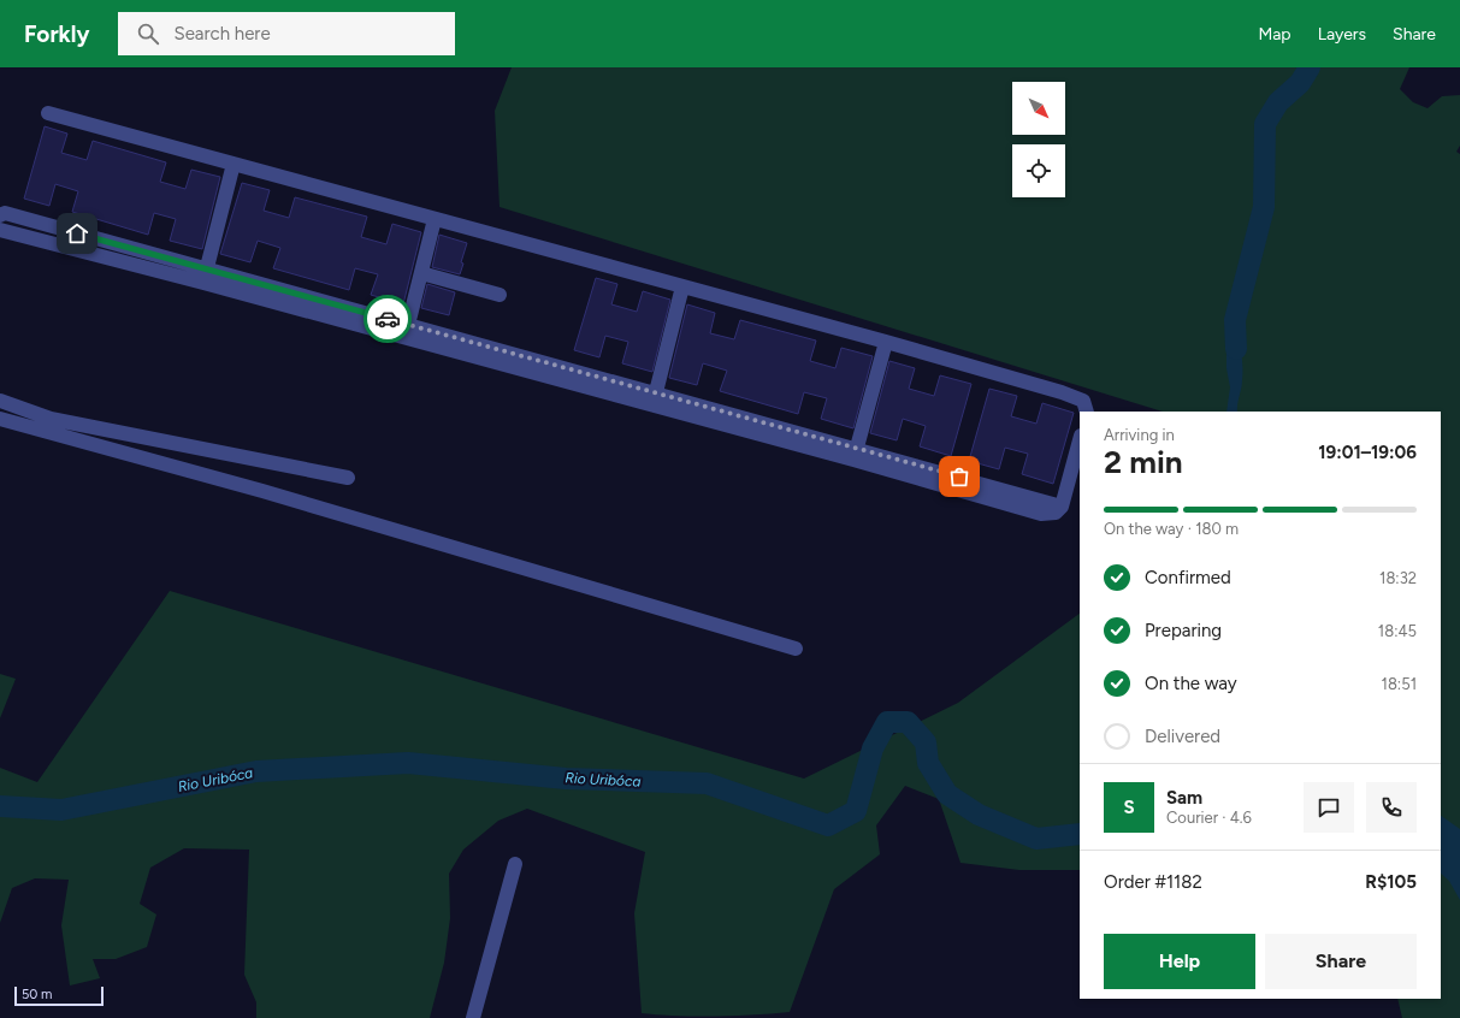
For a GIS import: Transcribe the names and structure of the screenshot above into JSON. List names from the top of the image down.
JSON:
{
  "water": ["Rio Uribóca"],
  "scale_bar": "50 m",
  "north": "bottom right",
  "page": {
    "header": "Forkly",
    "search": "Search here",
    "nav": ["Map", "Layers", "Share"],
    "heading": ["2 min", "Arriving in", "19:01–19:06"],
    "panel": [
      "Sam",
      "Courier · 4.6",
      "Order #1182",
      "R$105"
    ],
    "bar": "On the way · 180 m",
    "list": [
      ["Confirmed", "18:32"],
      ["Preparing", "18:45"],
      ["On the way", "18:51"],
      "Delivered"
    ],
    "round": "S",
    "buttons": ["Help", "Share"],
    "scale": "50 m"
  }
}
